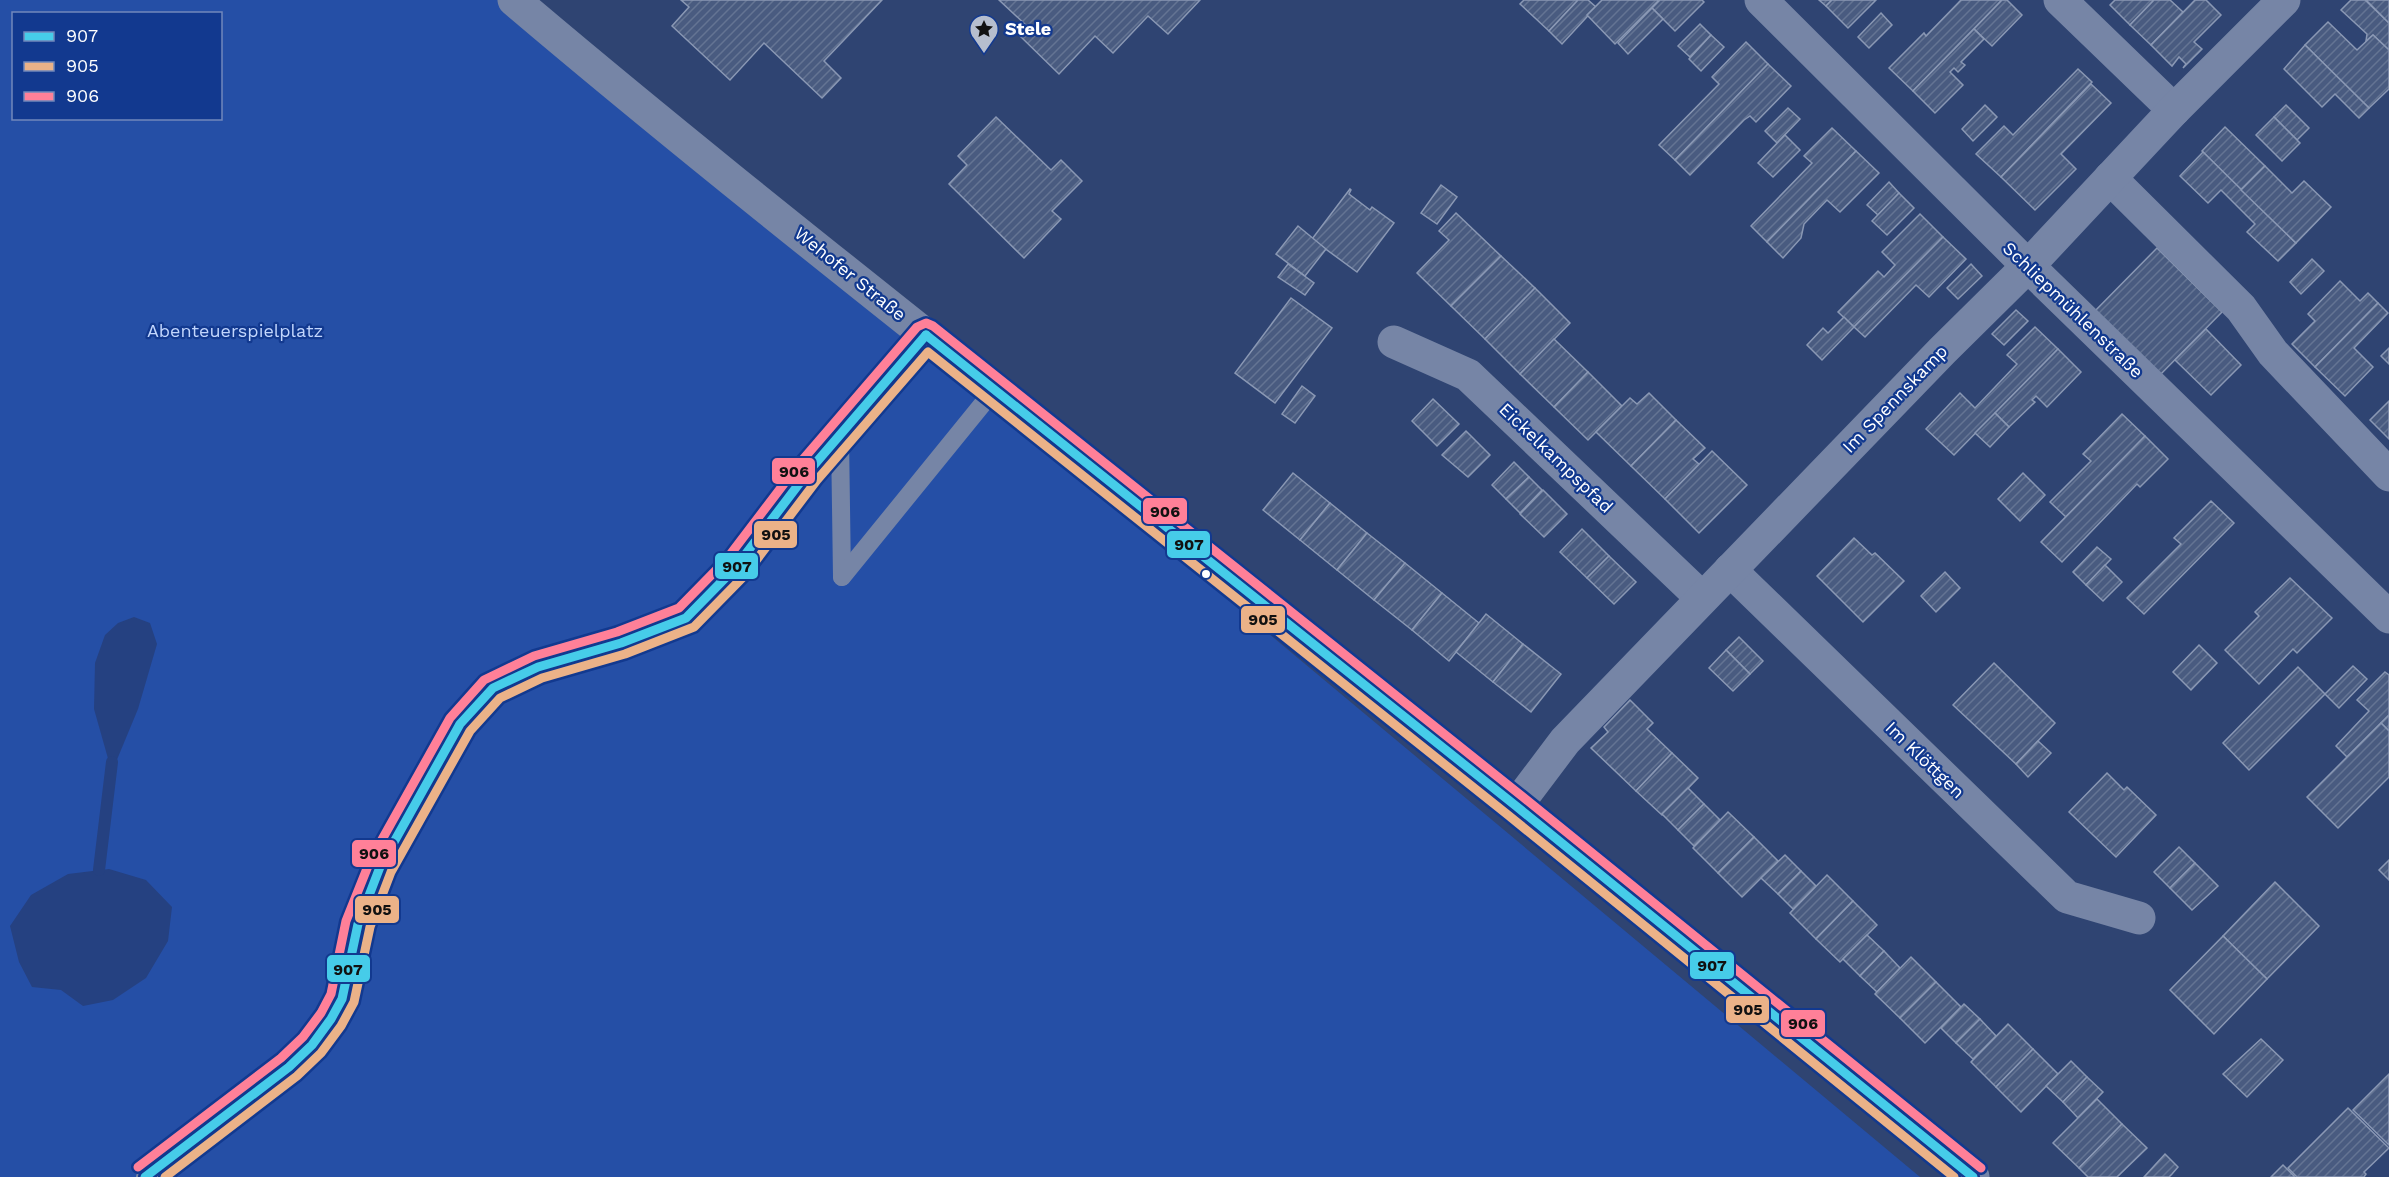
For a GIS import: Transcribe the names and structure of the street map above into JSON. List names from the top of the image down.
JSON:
{
  "streets": {
    "street": [
      "Wehofer Straße",
      "Schliepmühlenstraße",
      "Im Spennskamp",
      "Eickelkampspfad",
      "Im Klöttgen"
    ]
  },
  "crossings": [
    ["Wehofer Straße", "Im Spennskamp"],
    ["Schliepmühlenstraße", "Im Spennskamp"],
    ["Im Spennskamp", "Eickelkampspfad"],
    ["Im Spennskamp", "Im Klöttgen"]
  ],
  "parks": ["Abenteuerspielplatz"],
  "places": {
    "place": ["Stele"]
  },
  "lines": ["transit line 906", "transit line 907", "transit line 905"],
  "legend": ["907", "905", "906"]
}
